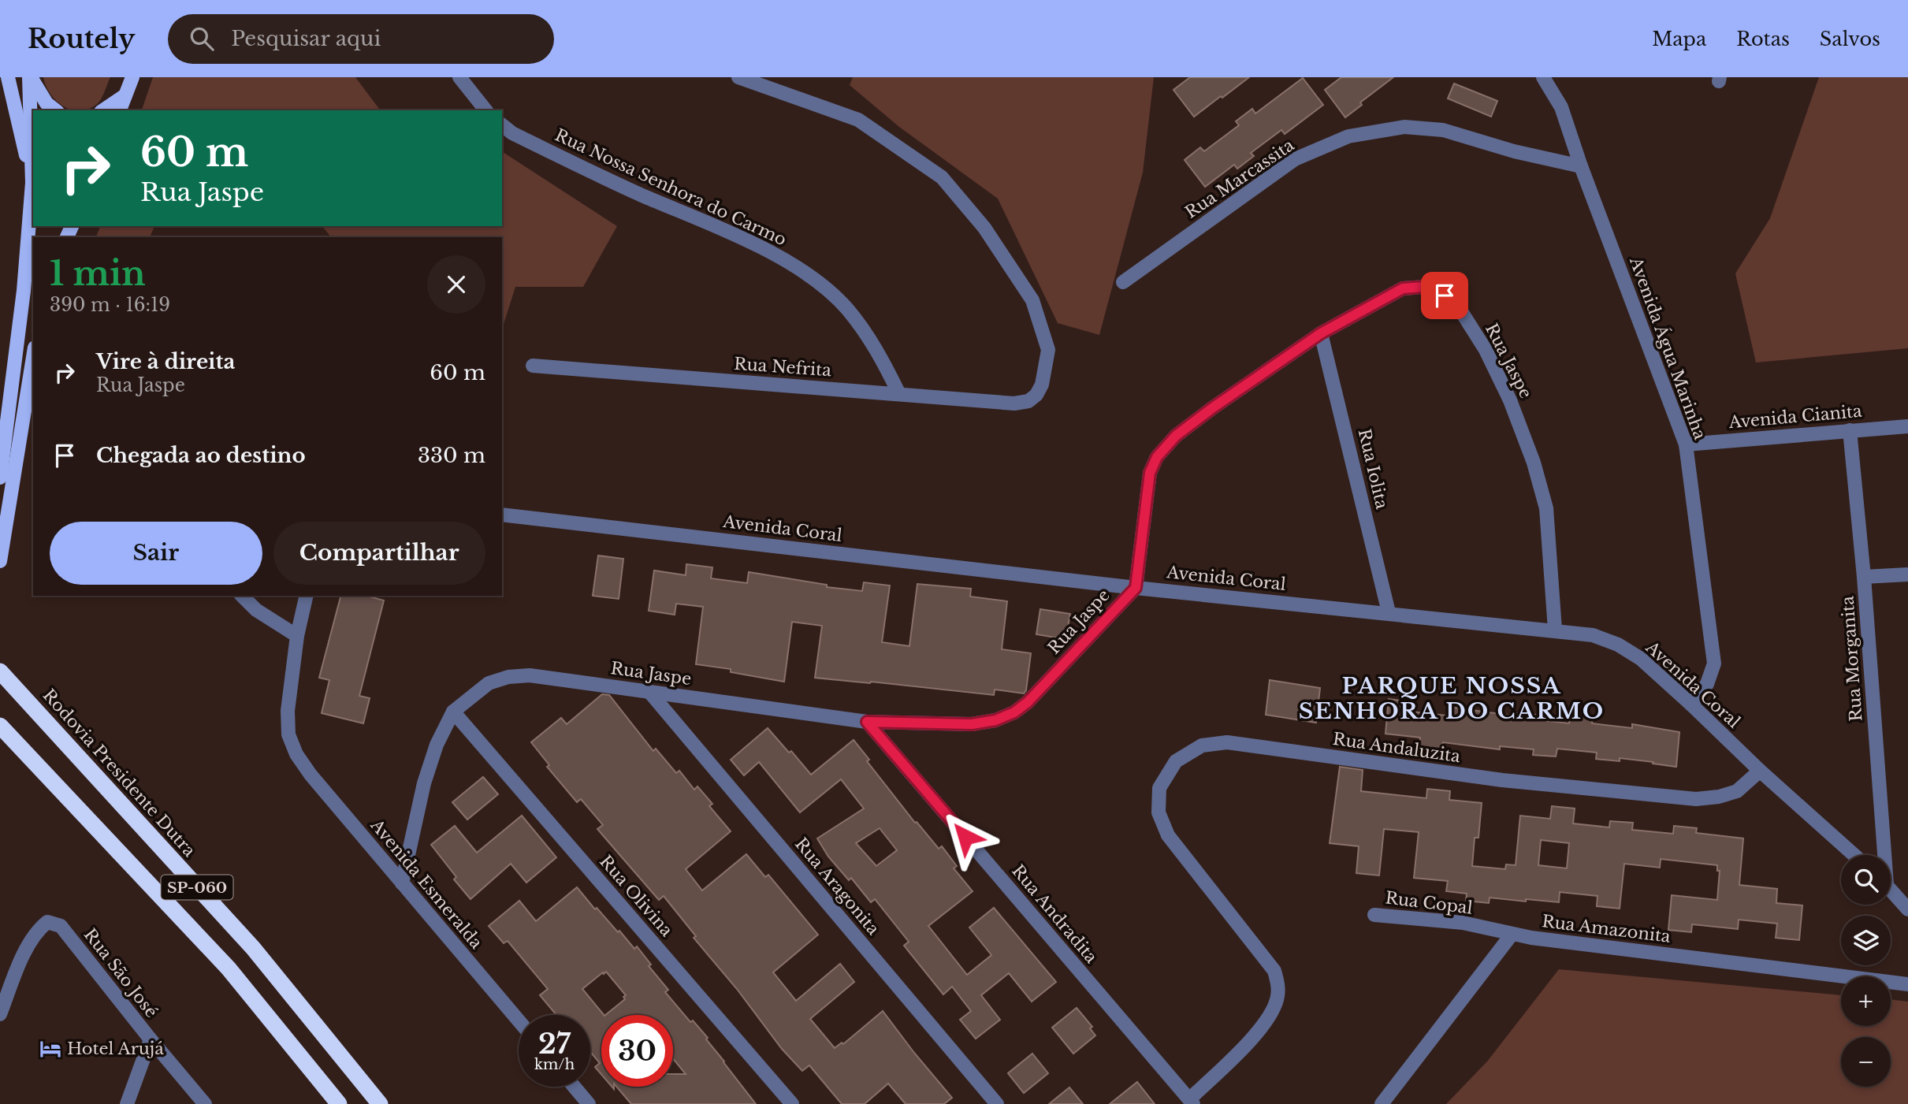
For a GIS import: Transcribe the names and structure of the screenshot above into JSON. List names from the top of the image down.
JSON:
{
  "streets": {
    "highway": ["Rodovia Presidente Dutra", "SP-060"],
    "street": [
      "Rua Marcassita",
      "Rua Nossa Senhora do Carmo",
      "Avenida Água Marinha",
      "Rua Jaspe",
      "Rua Nefrita",
      "Avenida Cianita",
      "Rua Iolita",
      "Avenida Coral",
      "Rua Morganita",
      "Rua Andaluzita",
      "Avenida Esmeralda",
      "Rua Aragonita",
      "Rua Olivina",
      "Rua Copal",
      "Rua Andradita",
      "Rua Amazonita",
      "Rua São José"
    ]
  },
  "crossings": [
    ["Rua Marcassita", "Avenida Água Marinha"],
    ["Rua Nossa Senhora do Carmo", "Rua Nefrita"],
    ["Avenida Água Marinha", "Avenida Cianita"],
    ["Avenida Água Marinha", "Avenida Coral"],
    ["Rua Jaspe", "Rua Iolita"],
    ["Rua Jaspe", "Avenida Coral"],
    ["Rua Jaspe", "Avenida Esmeralda"],
    ["Rua Jaspe", "Rua Aragonita"],
    ["Rua Jaspe", "Rua Olivina"],
    ["Rua Jaspe", "Rua Andradita"],
    ["Avenida Cianita", "Rua Morganita"],
    ["Rua Iolita", "Avenida Coral"],
    ["Avenida Coral", "Rua Andaluzita"],
    ["Rua Andaluzita", "Rua Andradita"],
    ["Rua Copal", "Rua Amazonita"]
  ],
  "districts": ["PARQUE NOSSA SENHORA DO CARMO"],
  "places": {
    "hotel": ["Hotel Arujá"]
  },
  "page": {
    "header": "Routely",
    "search": "Pesquisar aqui",
    "nav": ["Mapa", "Rotas", "Salvos"],
    "turn": ["60 m", "Rua Jaspe"],
    "heading": ["1 min", "390 m · 16:19"],
    "list": [
      {
        "name": "Vire à direita",
        "note": "Rua Jaspe",
        "value": "60 m"
      },
      {
        "name": "Chegada ao destino",
        "value": "330 m"
      }
    ],
    "buttons": ["Sair", "Compartilhar"],
    "map_buttons": ["+", "−"],
    "speed": "27 km/h",
    "limit": "30"
  }
}
